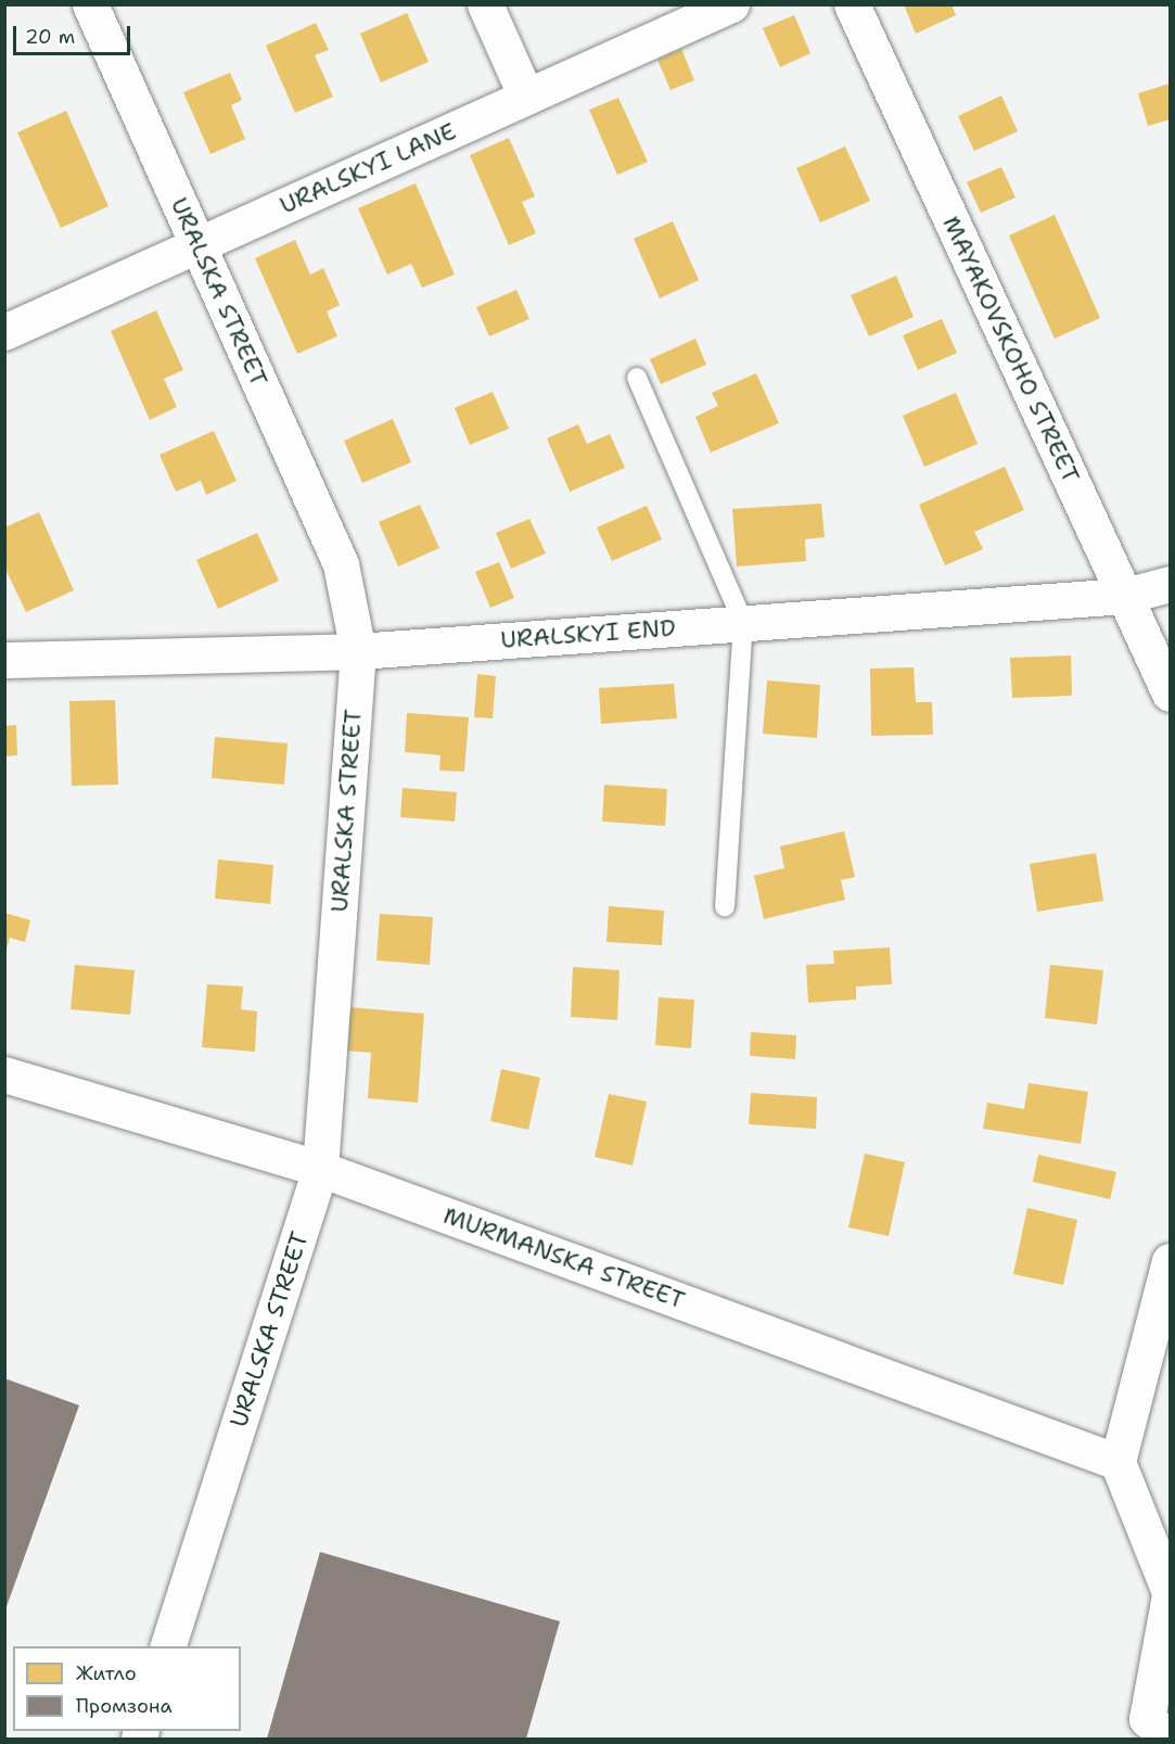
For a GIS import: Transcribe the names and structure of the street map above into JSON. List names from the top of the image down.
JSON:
{
  "streets": {
    "street": [
      "URALSKYI LANE",
      "URALSKA STREET",
      "MAYAKOVSKOHO STREET",
      "URALSKYI END",
      "MURMANSKA STREET"
    ]
  },
  "crossings": [
    ["URALSKYI LANE", "URALSKA STREET"],
    ["URALSKA STREET", "URALSKYI END"],
    ["URALSKA STREET", "MURMANSKA STREET"],
    ["MAYAKOVSKOHO STREET", "URALSKYI END"]
  ],
  "legend": ["Житло", "Промзона"],
  "scale_bar": "20 m"
}
